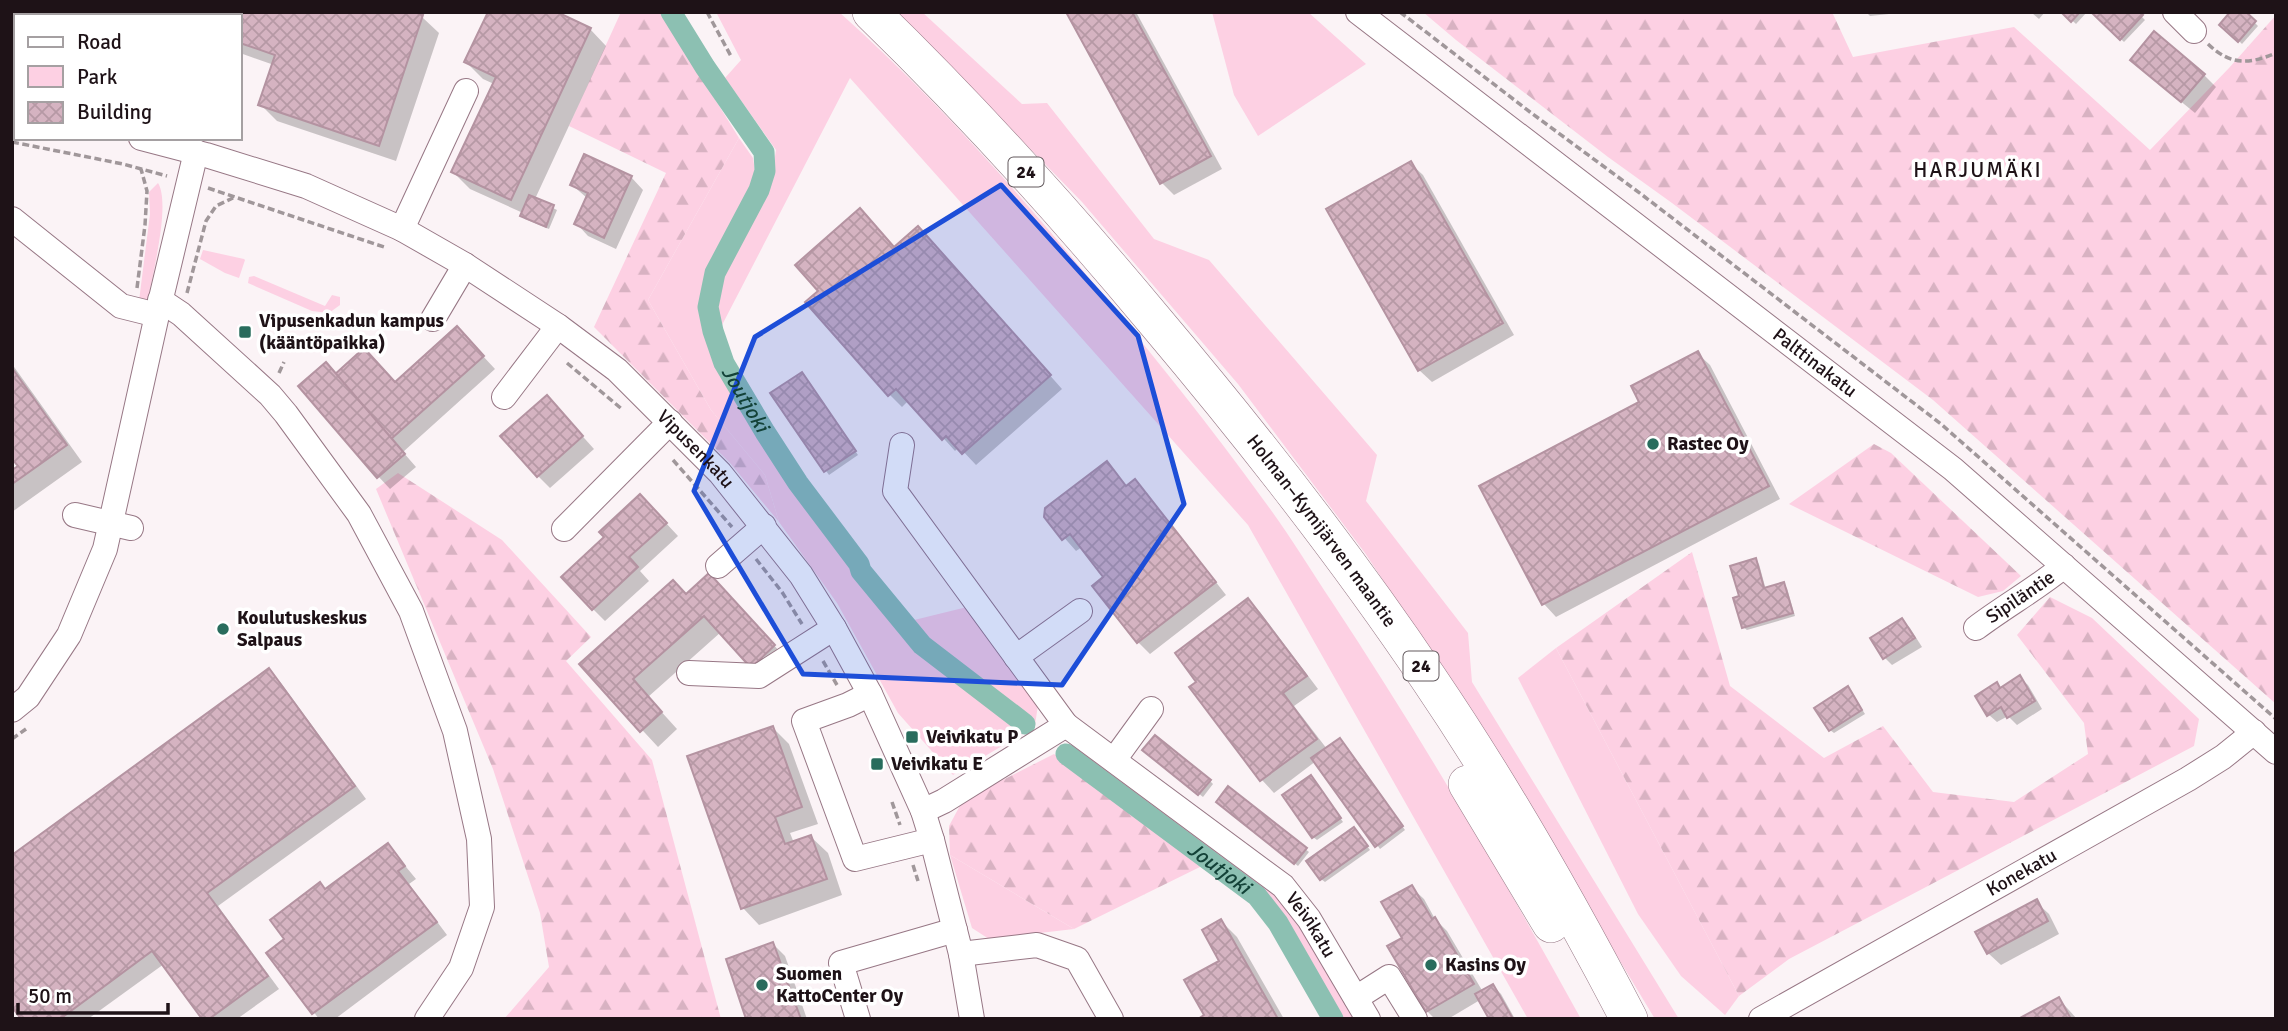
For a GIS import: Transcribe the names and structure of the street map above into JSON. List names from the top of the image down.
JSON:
{
  "streets": {
    "highway": ["24", "Holman–Kymijärven maantie"],
    "street": [
      "Palttinakatu",
      "Vipusenkatu",
      "Sipiläntie",
      "Konekatu",
      "Veivikatu"
    ]
  },
  "crossings": [
    ["Palttinakatu", "Sipiläntie"],
    ["Palttinakatu", "Konekatu"]
  ],
  "districts": ["HARJUMÄKI"],
  "water": ["Joutjoki"],
  "places": {
    "transit": ["Vipusenkadun kampus (kääntöpaikka)", "Veivikatu P", "Veivikatu E"],
    "other": [
      "Rastec Oy",
      "Koulutuskeskus Salpaus",
      "Kasins Oy",
      "Suomen KattoCenter Oy"
    ]
  },
  "legend": ["Road", "Park", "Building"],
  "scale_bar": "50 m"
}
